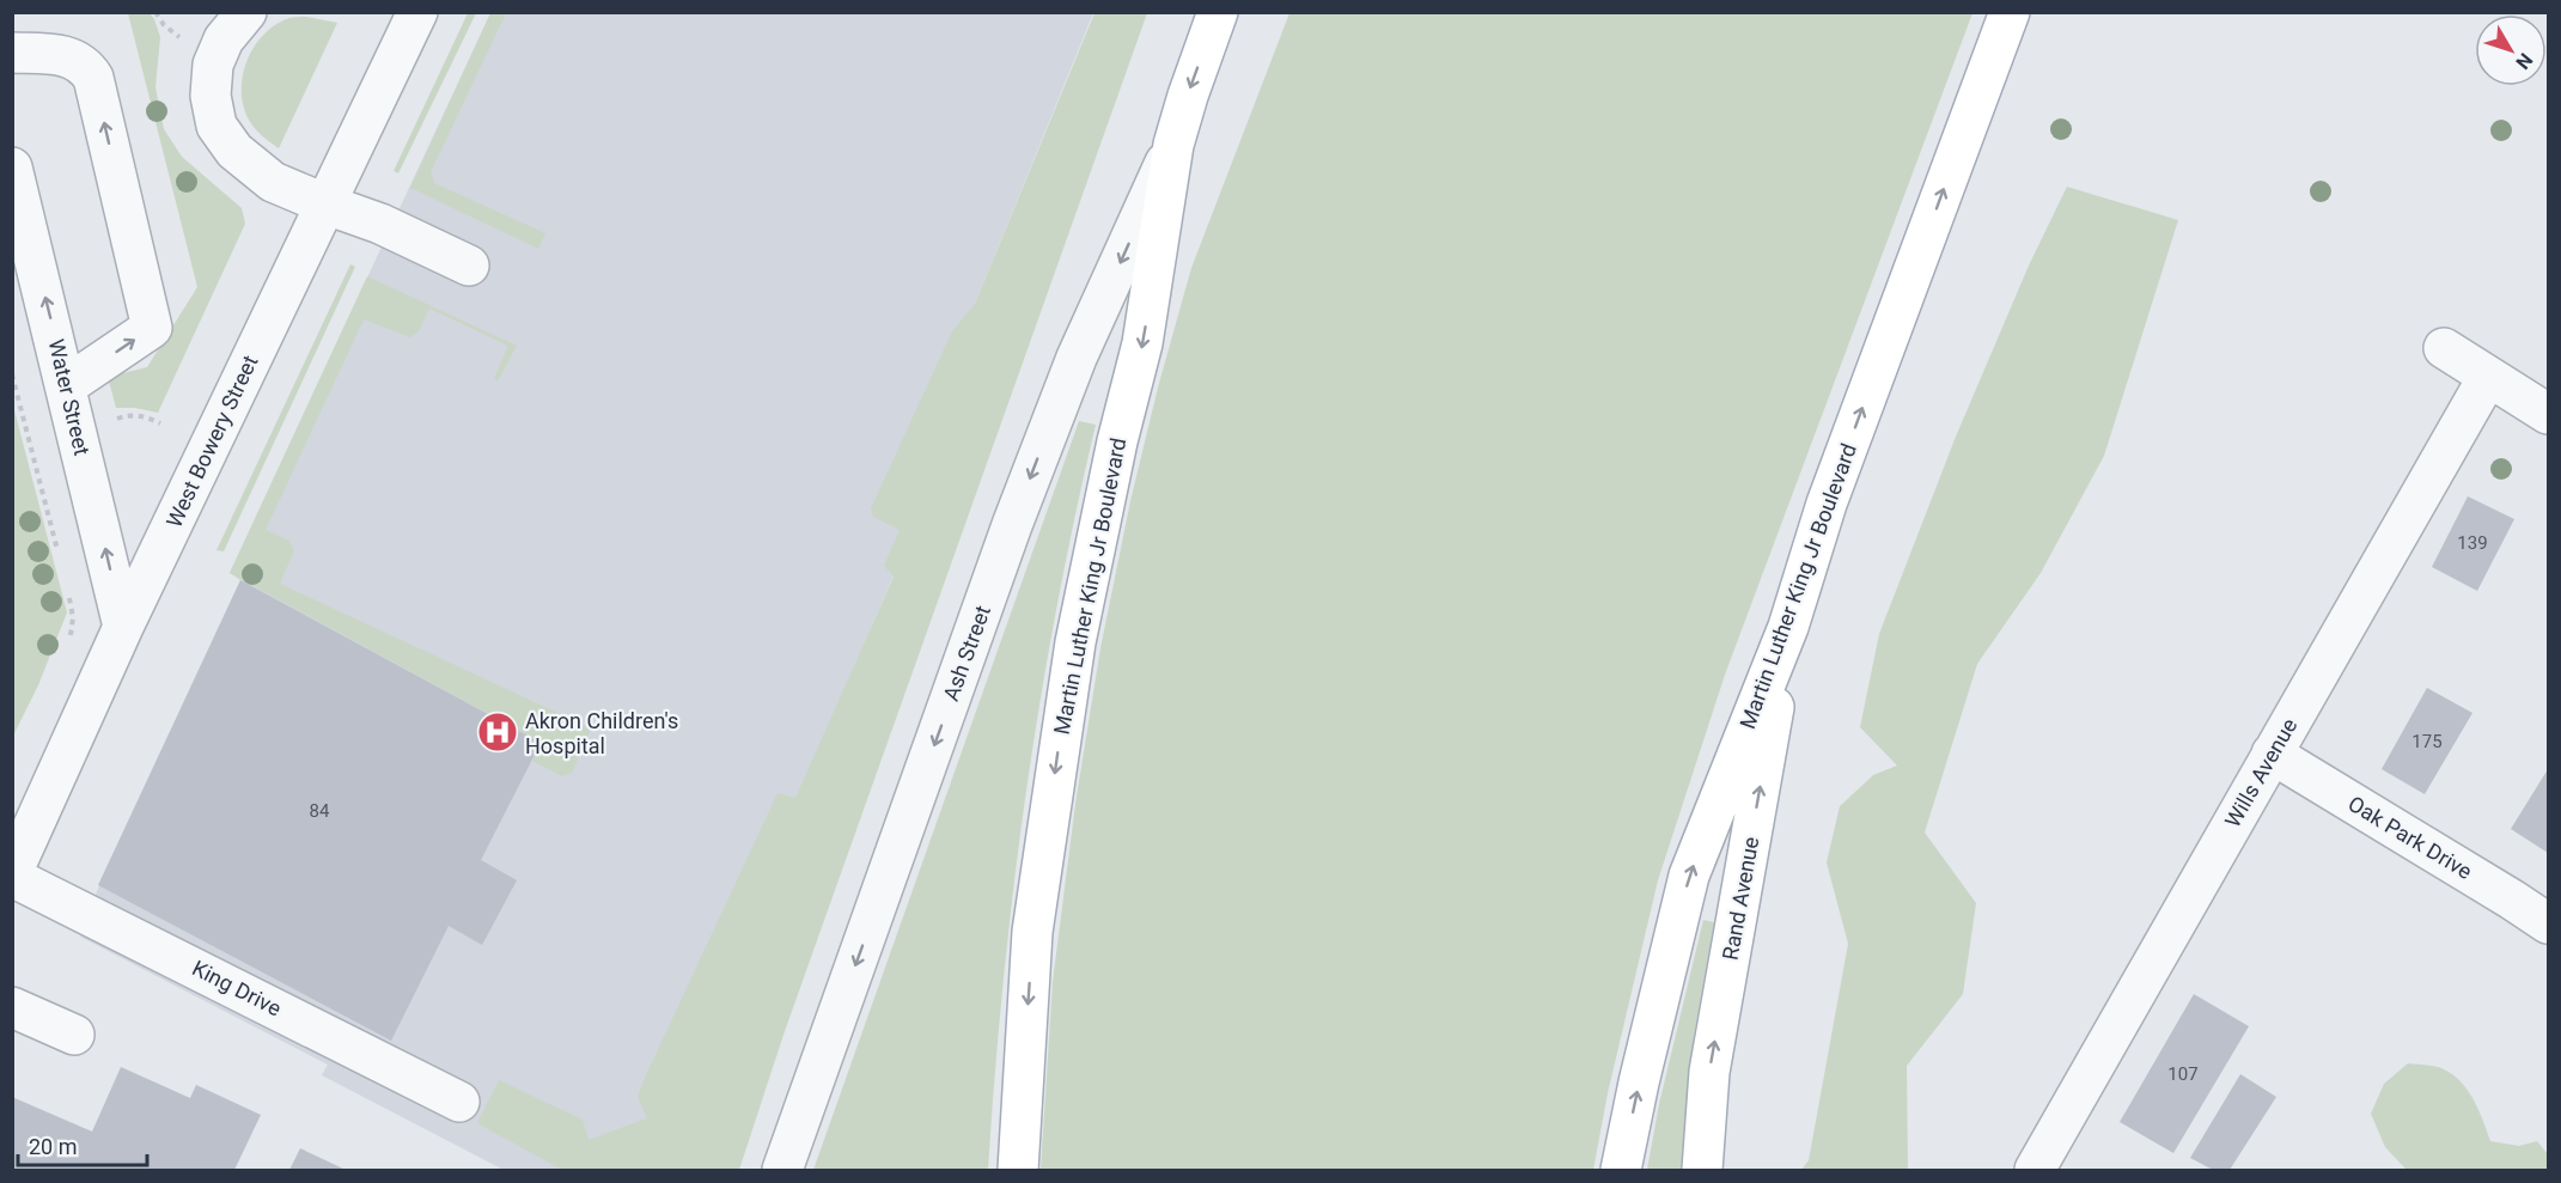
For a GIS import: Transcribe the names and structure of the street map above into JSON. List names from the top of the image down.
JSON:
{
  "streets": {
    "main road": ["Martin Luther King Jr Boulevard", "Rand Avenue"],
    "street": [
      "Water Street",
      "West Bowery Street",
      "Ash Street",
      "Wills Avenue",
      "Oak Park Drive",
      "King Drive"
    ]
  },
  "crossings": [
    ["Water Street", "West Bowery Street"],
    ["West Bowery Street", "King Drive"],
    ["Martin Luther King Jr Boulevard", "Ash Street"],
    ["Martin Luther King Jr Boulevard", "Rand Avenue"],
    ["Wills Avenue", "Oak Park Drive"]
  ],
  "one_way": ["Water Street", "Ash Street", "Rand Avenue"],
  "places": {
    "hospital": ["Akron Children's Hospital"]
  },
  "house_numbers": [
    "139",
    "175",
    "84",
    "107"
  ],
  "scale_bar": "20 m",
  "north": "bottom right"
}
